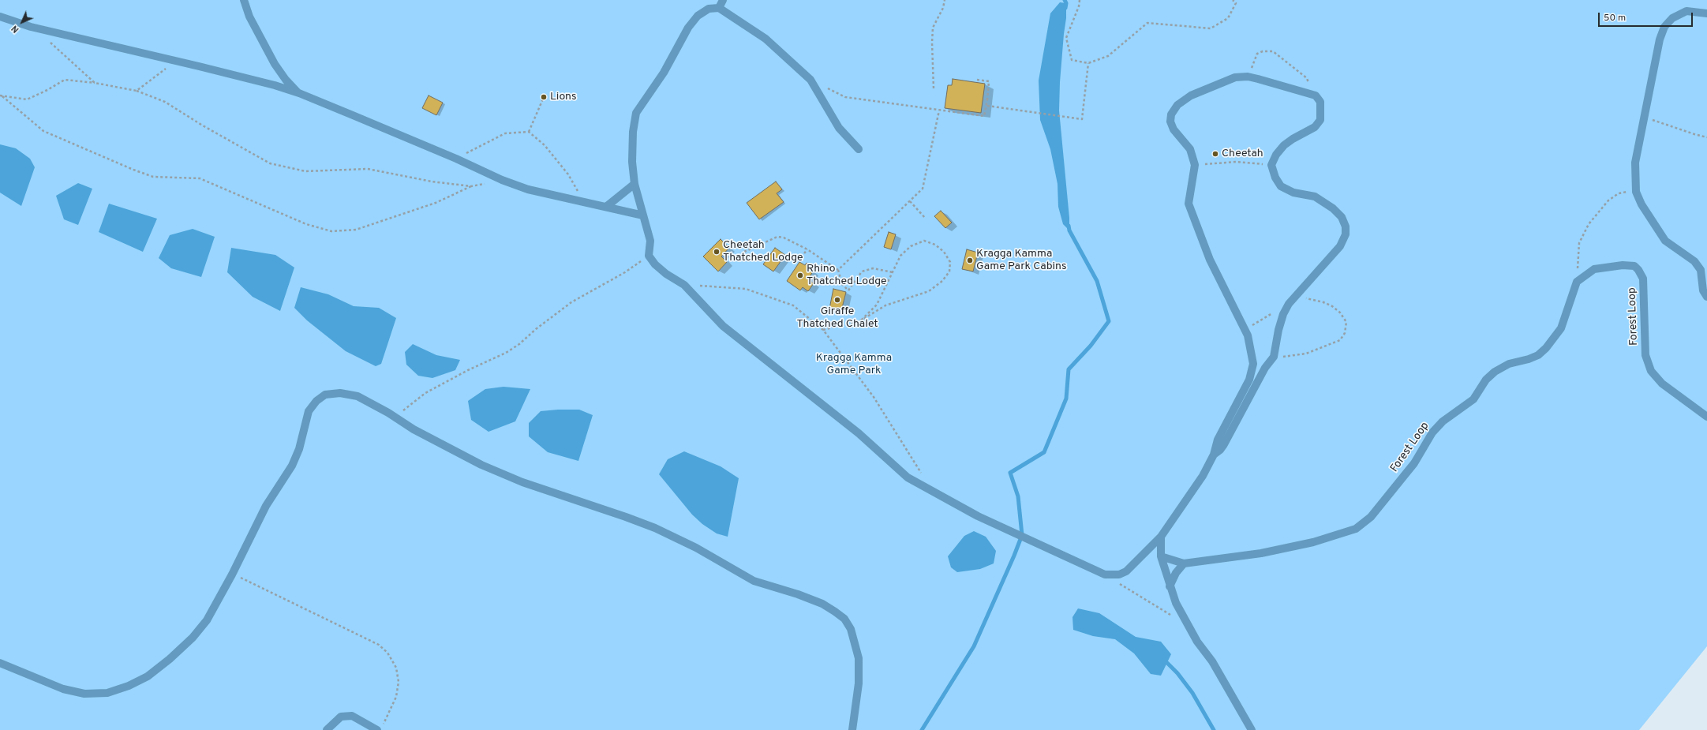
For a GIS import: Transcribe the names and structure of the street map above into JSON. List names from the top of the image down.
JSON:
{
  "streets": {
    "lane": ["Forest Loop"]
  },
  "parks": ["Kragga Kamma Game Park"],
  "places": [
    "Lions",
    "Cheetah",
    "Cheetah Thatched Lodge",
    "Kragga Kamma Game Park Cabins",
    "Rhino Thatched Lodge",
    "Giraffe Thatched Chalet"
  ],
  "scale_bar": "50 m",
  "north": "bottom left"
}
